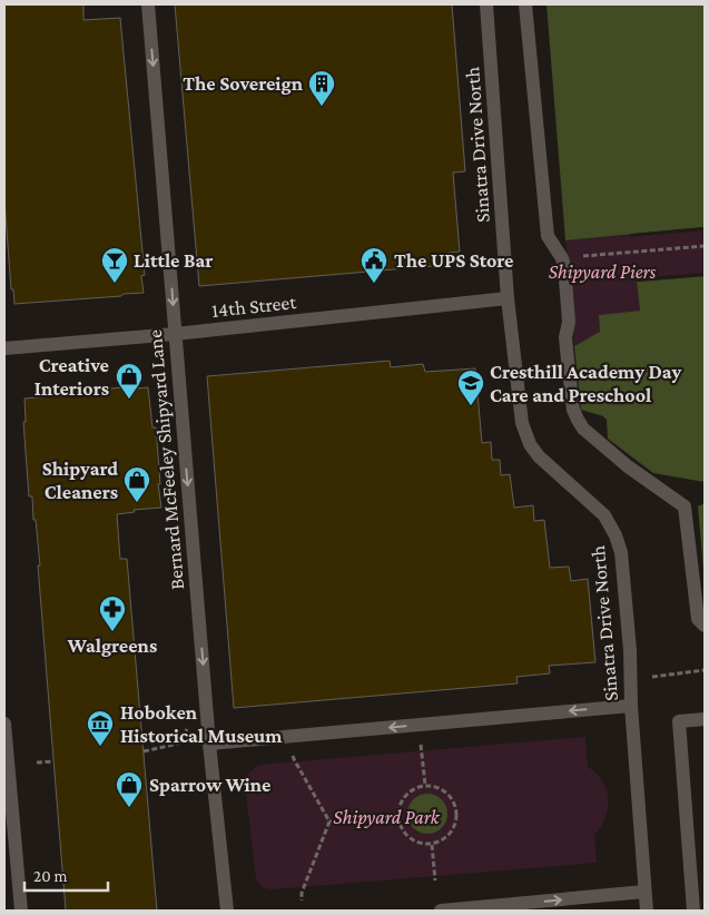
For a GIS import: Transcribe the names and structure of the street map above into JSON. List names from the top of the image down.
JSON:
{
  "streets": {
    "street": ["Sinatra Drive North", "14th Street", "Bernard McFeeley Shipyard Lane"]
  },
  "crossings": [
    ["Sinatra Drive North", "14th Street"],
    ["14th Street", "Bernard McFeeley Shipyard Lane"]
  ],
  "one_way": ["Bernard McFeeley Shipyard Lane"],
  "parks": ["Shipyard Piers", "Shipyard Park"],
  "places": {
    "building": ["The Sovereign"],
    "bar": ["Little Bar"],
    "public building": ["The UPS Store"],
    "shop": ["Creative Interiors", "Shipyard Cleaners", "Sparrow Wine"],
    "school or university": ["Cresthill Academy Day Care and Preschool"],
    "pharmacy": ["Walgreens"],
    "museum": ["Hoboken Historical Museum"]
  },
  "scale_bar": "20 m"
}
